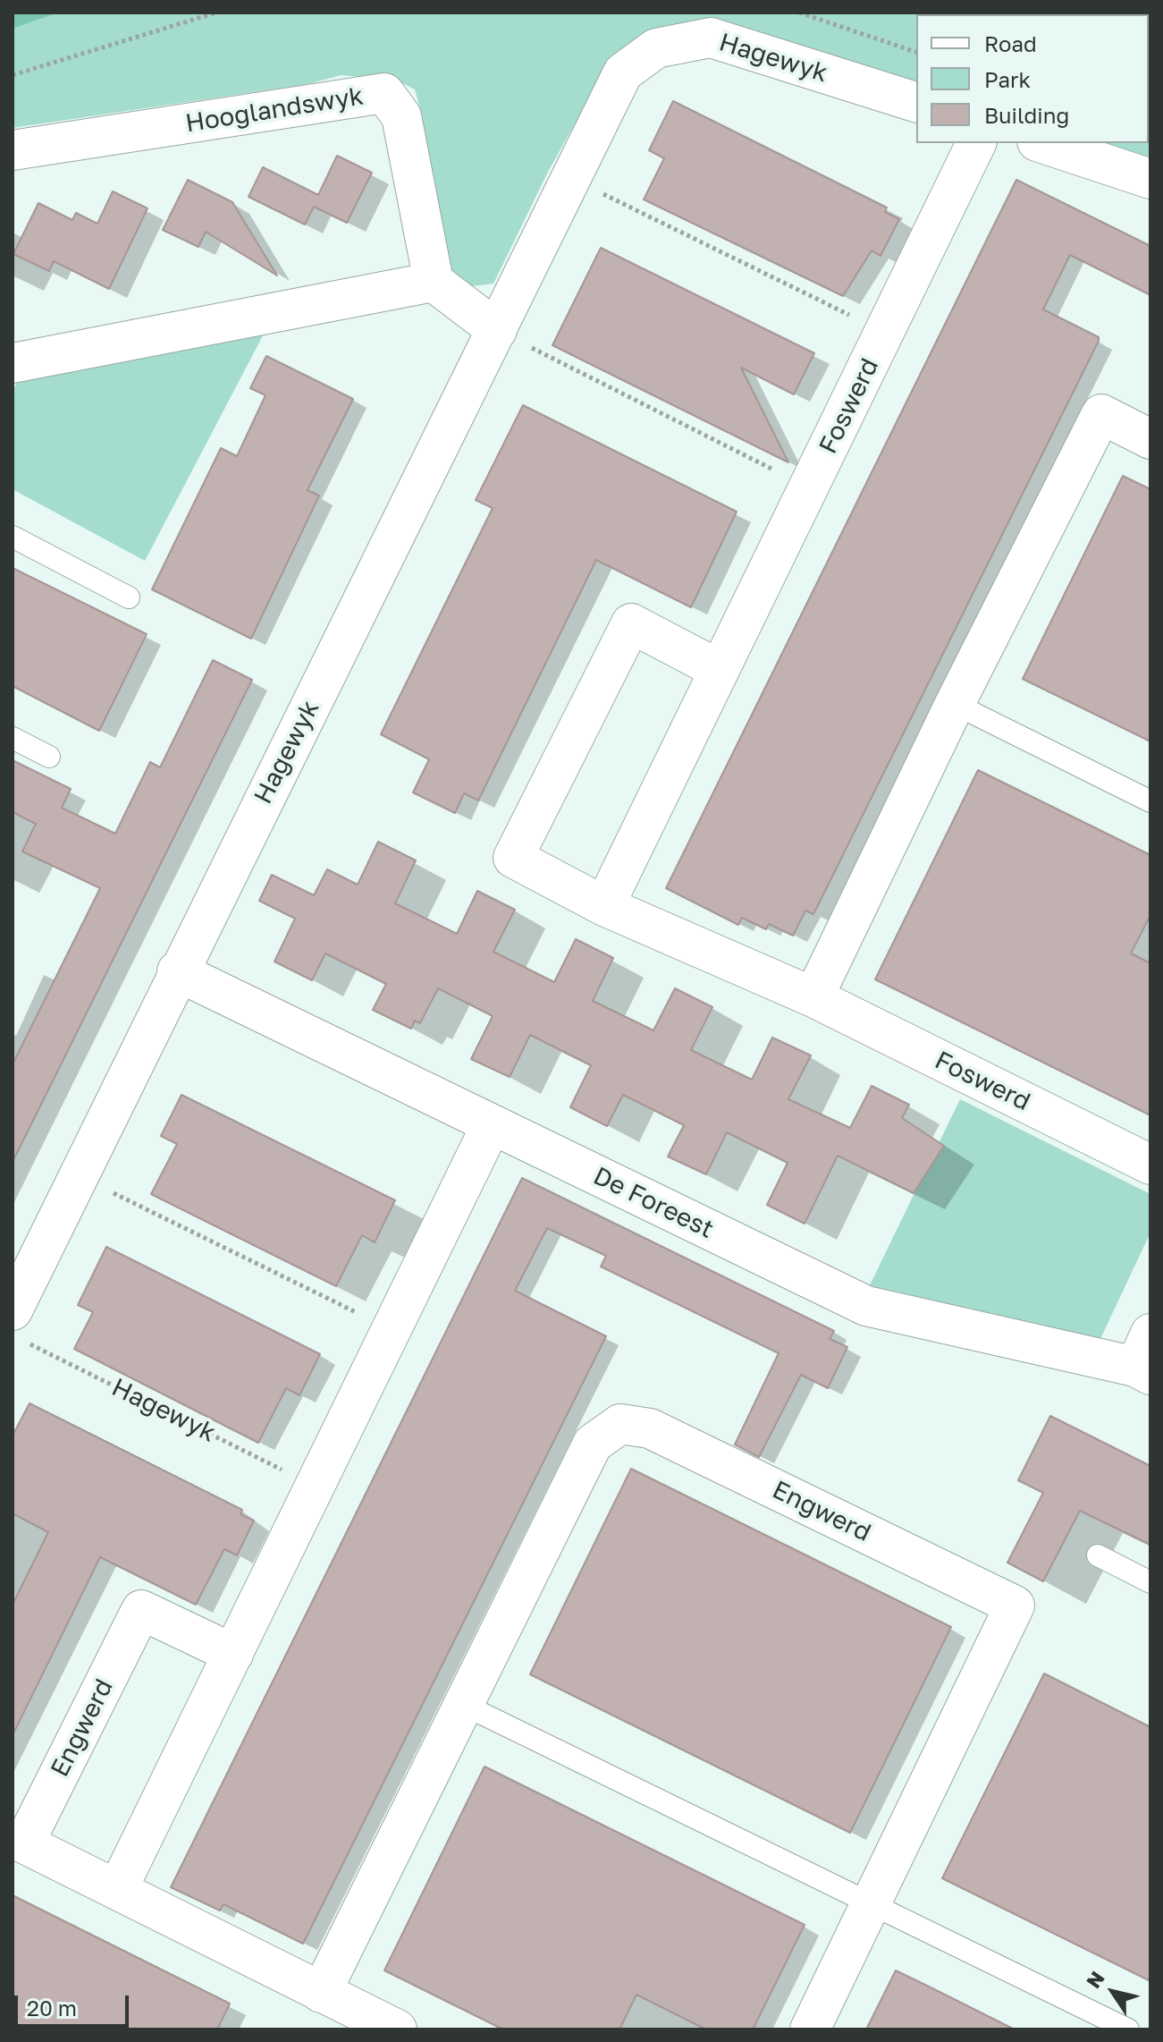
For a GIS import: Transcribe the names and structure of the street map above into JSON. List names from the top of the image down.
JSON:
{
  "streets": {
    "street": [
      "Hagewyk",
      "Hooglandswyk",
      "Foswerd",
      "De Foreest",
      "Engwerd"
    ]
  },
  "crossings": [
    ["Hagewyk", "De Foreest"]
  ],
  "legend": ["Road", "Park", "Building"],
  "scale_bar": "20 m",
  "north": "top left"
}
